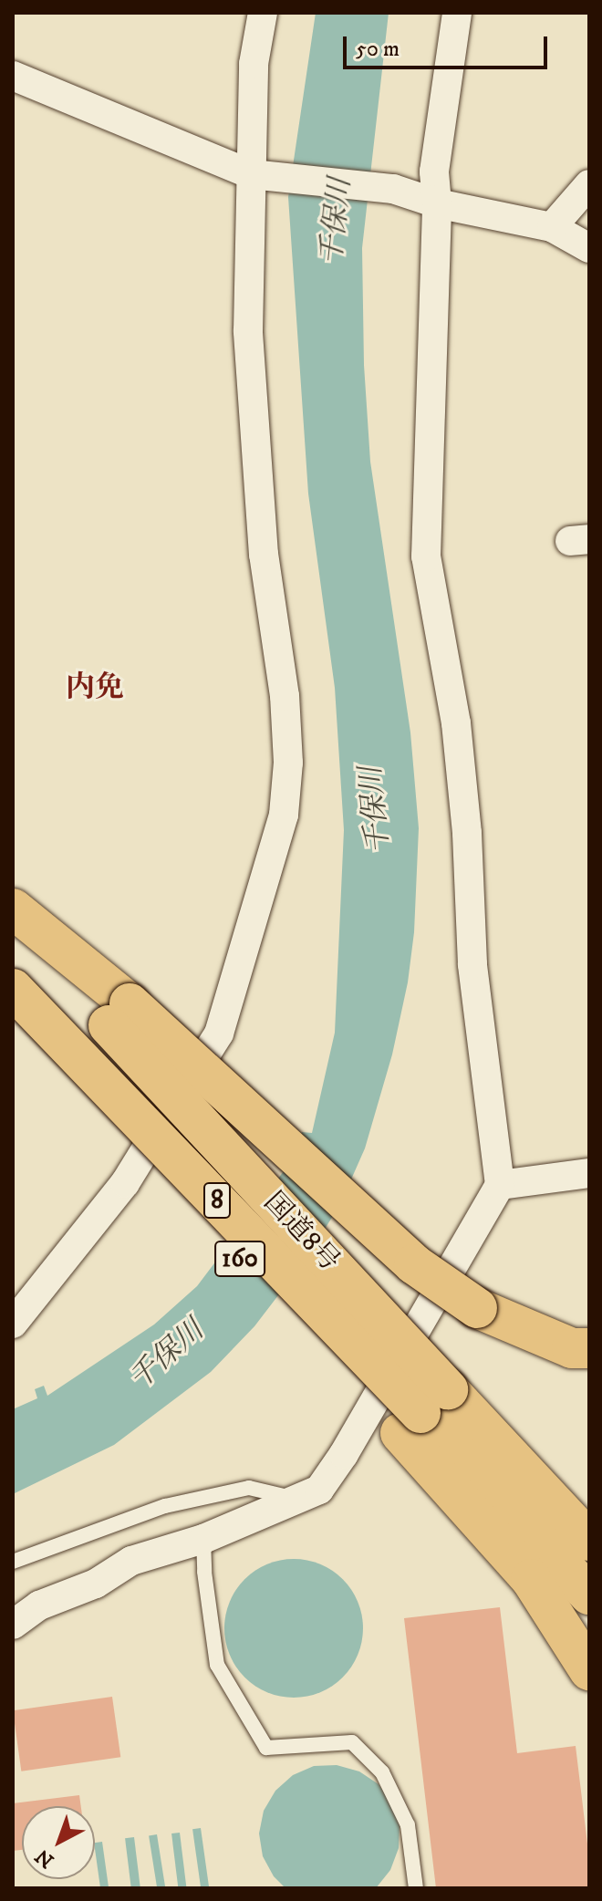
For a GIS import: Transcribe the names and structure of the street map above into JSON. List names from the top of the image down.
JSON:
{
  "streets": {
    "highway": ["8", "国道8号"]
  },
  "districts": ["内免"],
  "water": ["千保川"],
  "scale_bar": "50 m",
  "north": "bottom left"
}
